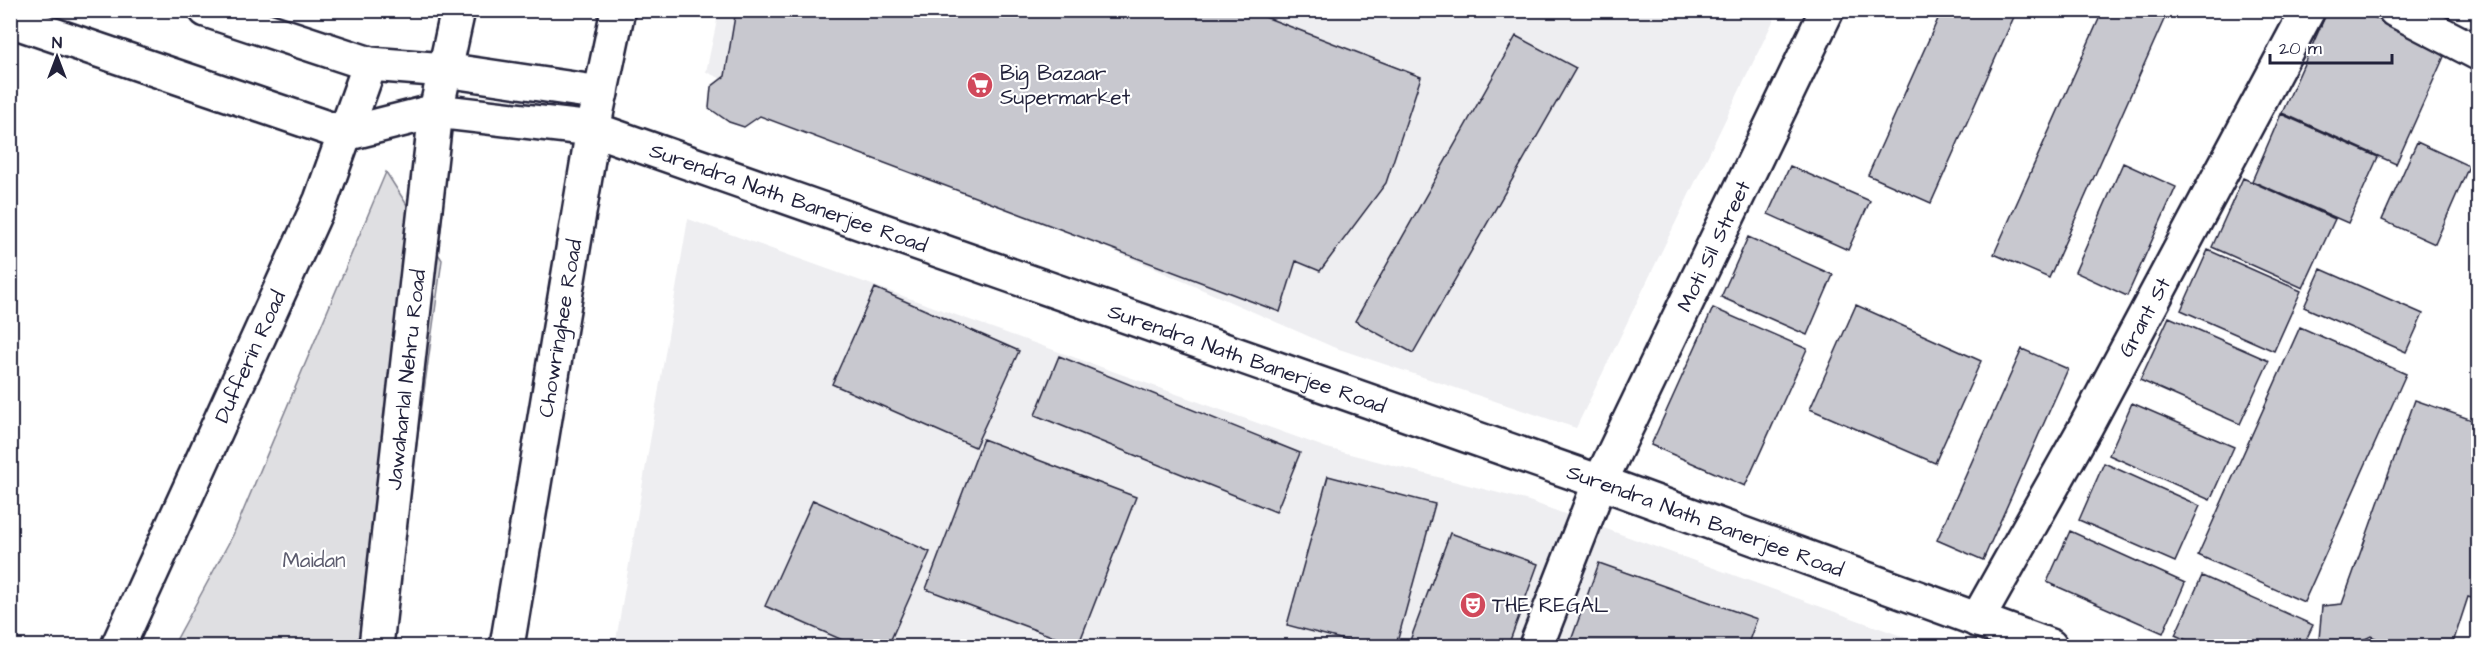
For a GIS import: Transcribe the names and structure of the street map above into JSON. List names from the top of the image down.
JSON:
{
  "streets": {
    "main road": [
      "Surendra Nath Banerjee Road",
      "Moti Sil Street",
      "Grant St",
      "Chowringhee Road",
      "Dufferin Road",
      "Jawaharlal Nehru Road"
    ]
  },
  "crossings": [
    ["Surendra Nath Banerjee Road", "Moti Sil Street"],
    ["Surendra Nath Banerjee Road", "Grant St"],
    ["Surendra Nath Banerjee Road", "Chowringhee Road"],
    ["Surendra Nath Banerjee Road", "Jawaharlal Nehru Road"]
  ],
  "parks": ["Maidan"],
  "places": {
    "supermarket": ["Big Bazaar Supermarket"],
    "theatre": ["THE REGAL"]
  },
  "scale_bar": "20 m",
  "north": "top"
}
